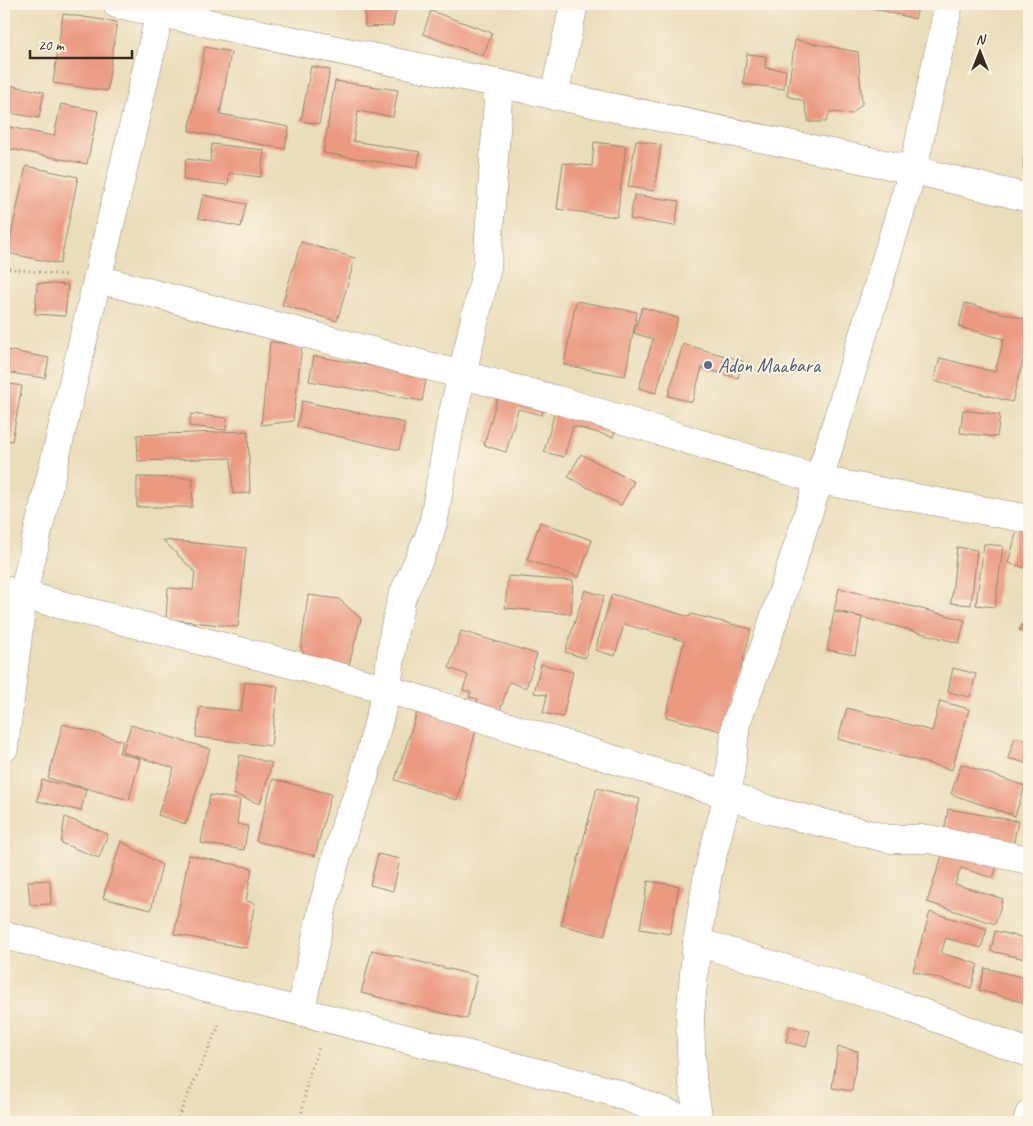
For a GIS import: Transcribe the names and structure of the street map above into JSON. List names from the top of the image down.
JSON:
{
  "places": ["Adon Maabara"],
  "scale_bar": "20 m",
  "north": "top"
}
